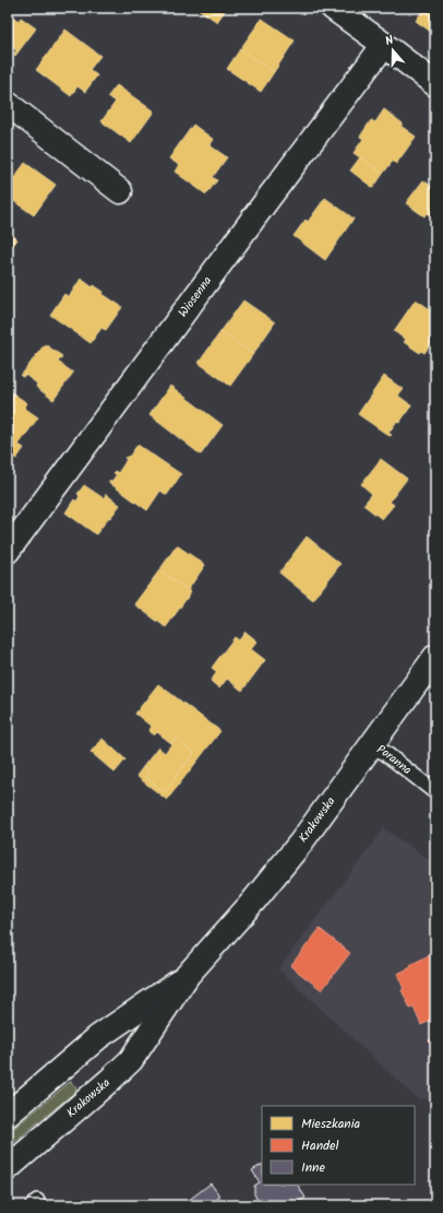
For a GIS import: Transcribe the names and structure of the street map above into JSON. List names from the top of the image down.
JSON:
{
  "streets": {
    "street": ["Wiosenna", "Krakowska"],
    "lane": ["Poranna"]
  },
  "crossings": [
    ["Poranna", "Krakowska"]
  ],
  "legend": ["Mieszkania", "Handel", "Inne"],
  "north": "top"
}
